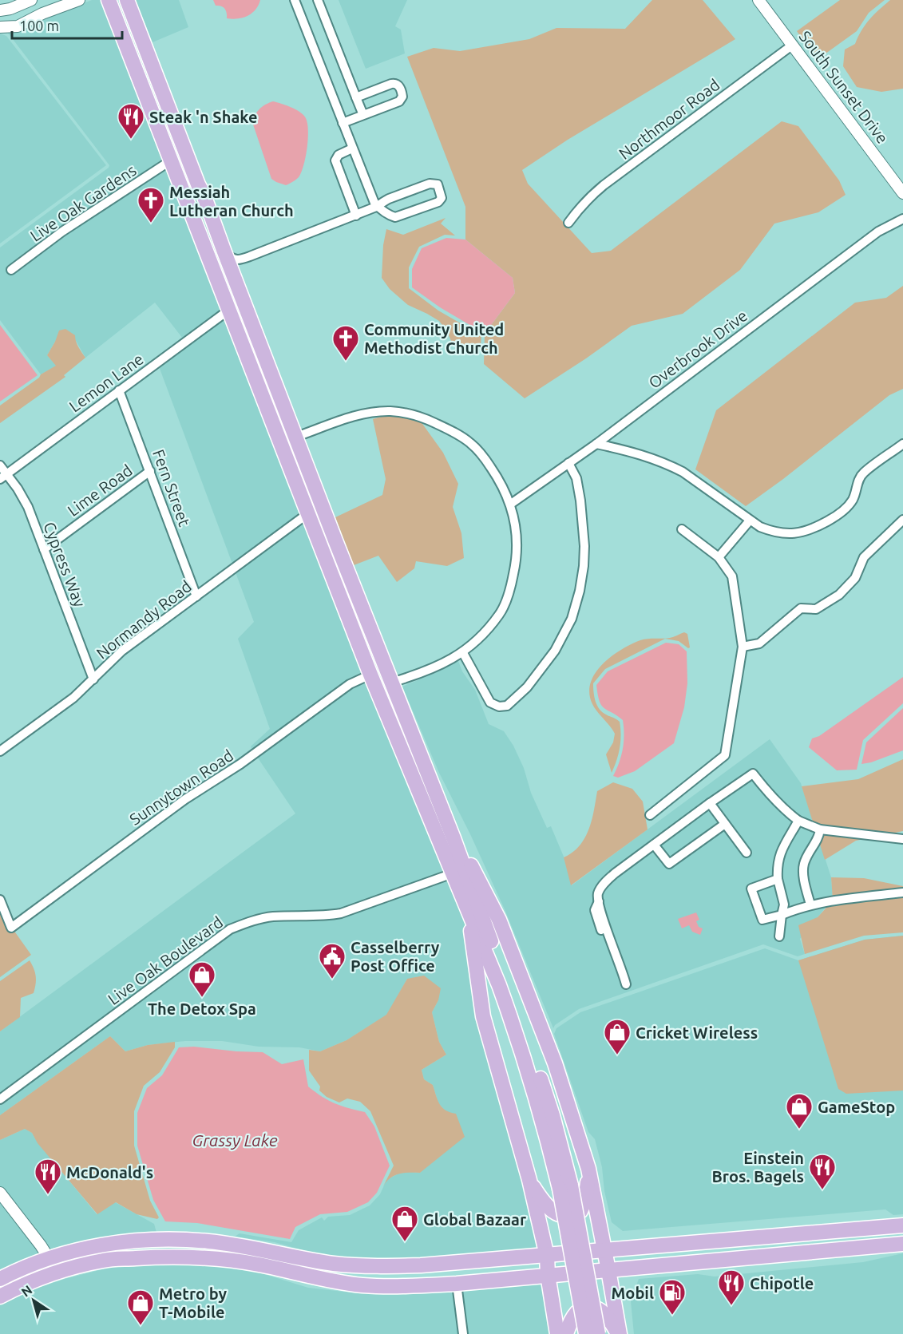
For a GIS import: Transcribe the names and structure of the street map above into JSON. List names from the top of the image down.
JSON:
{
  "streets": {
    "street": [
      "South Sunset Drive",
      "Northmoor Road",
      "Live Oak Gardens",
      "Overbrook Drive",
      "Lemon Lane",
      "Fern Street",
      "Lime Road",
      "Cypress Way",
      "Normandy Road",
      "Sunnytown Road",
      "Live Oak Boulevard"
    ]
  },
  "crossings": [
    ["South Sunset Drive", "Northmoor Road"],
    ["Lemon Lane", "Fern Street"],
    ["Lemon Lane", "Cypress Way"],
    ["Fern Street", "Lime Road"],
    ["Fern Street", "Normandy Road"],
    ["Lime Road", "Cypress Way"],
    ["Cypress Way", "Normandy Road"]
  ],
  "water": ["Grassy Lake"],
  "places": {
    "restaurant": [
      "Steak 'n Shake",
      "Einstein Bros. Bagels",
      "McDonald's",
      "Chipotle"
    ],
    "church": ["Messiah Lutheran Church", "Community United Methodist Church"],
    "public building": ["Casselberry Post Office"],
    "shop": [
      "The Detox Spa",
      "Cricket Wireless",
      "GameStop",
      "Global Bazaar",
      "Metro by T-Mobile"
    ],
    "fuel station": ["Mobil"]
  },
  "scale_bar": "100 m",
  "north": "top left"
}
